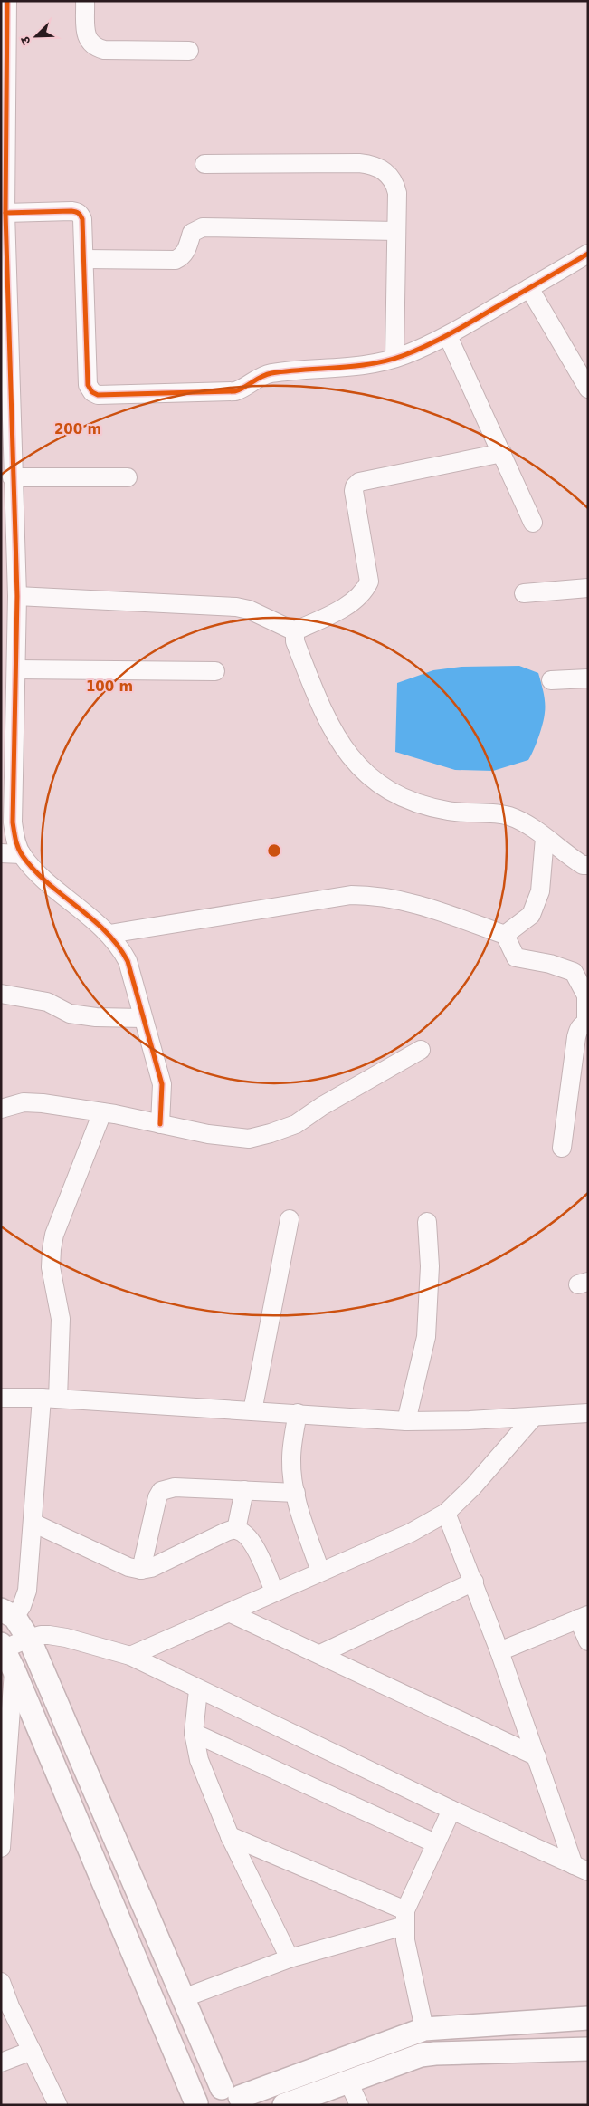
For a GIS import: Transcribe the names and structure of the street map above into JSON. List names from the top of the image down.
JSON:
{
  "north": "bottom left",
  "rings": ["200 m", "100 m"]
}
